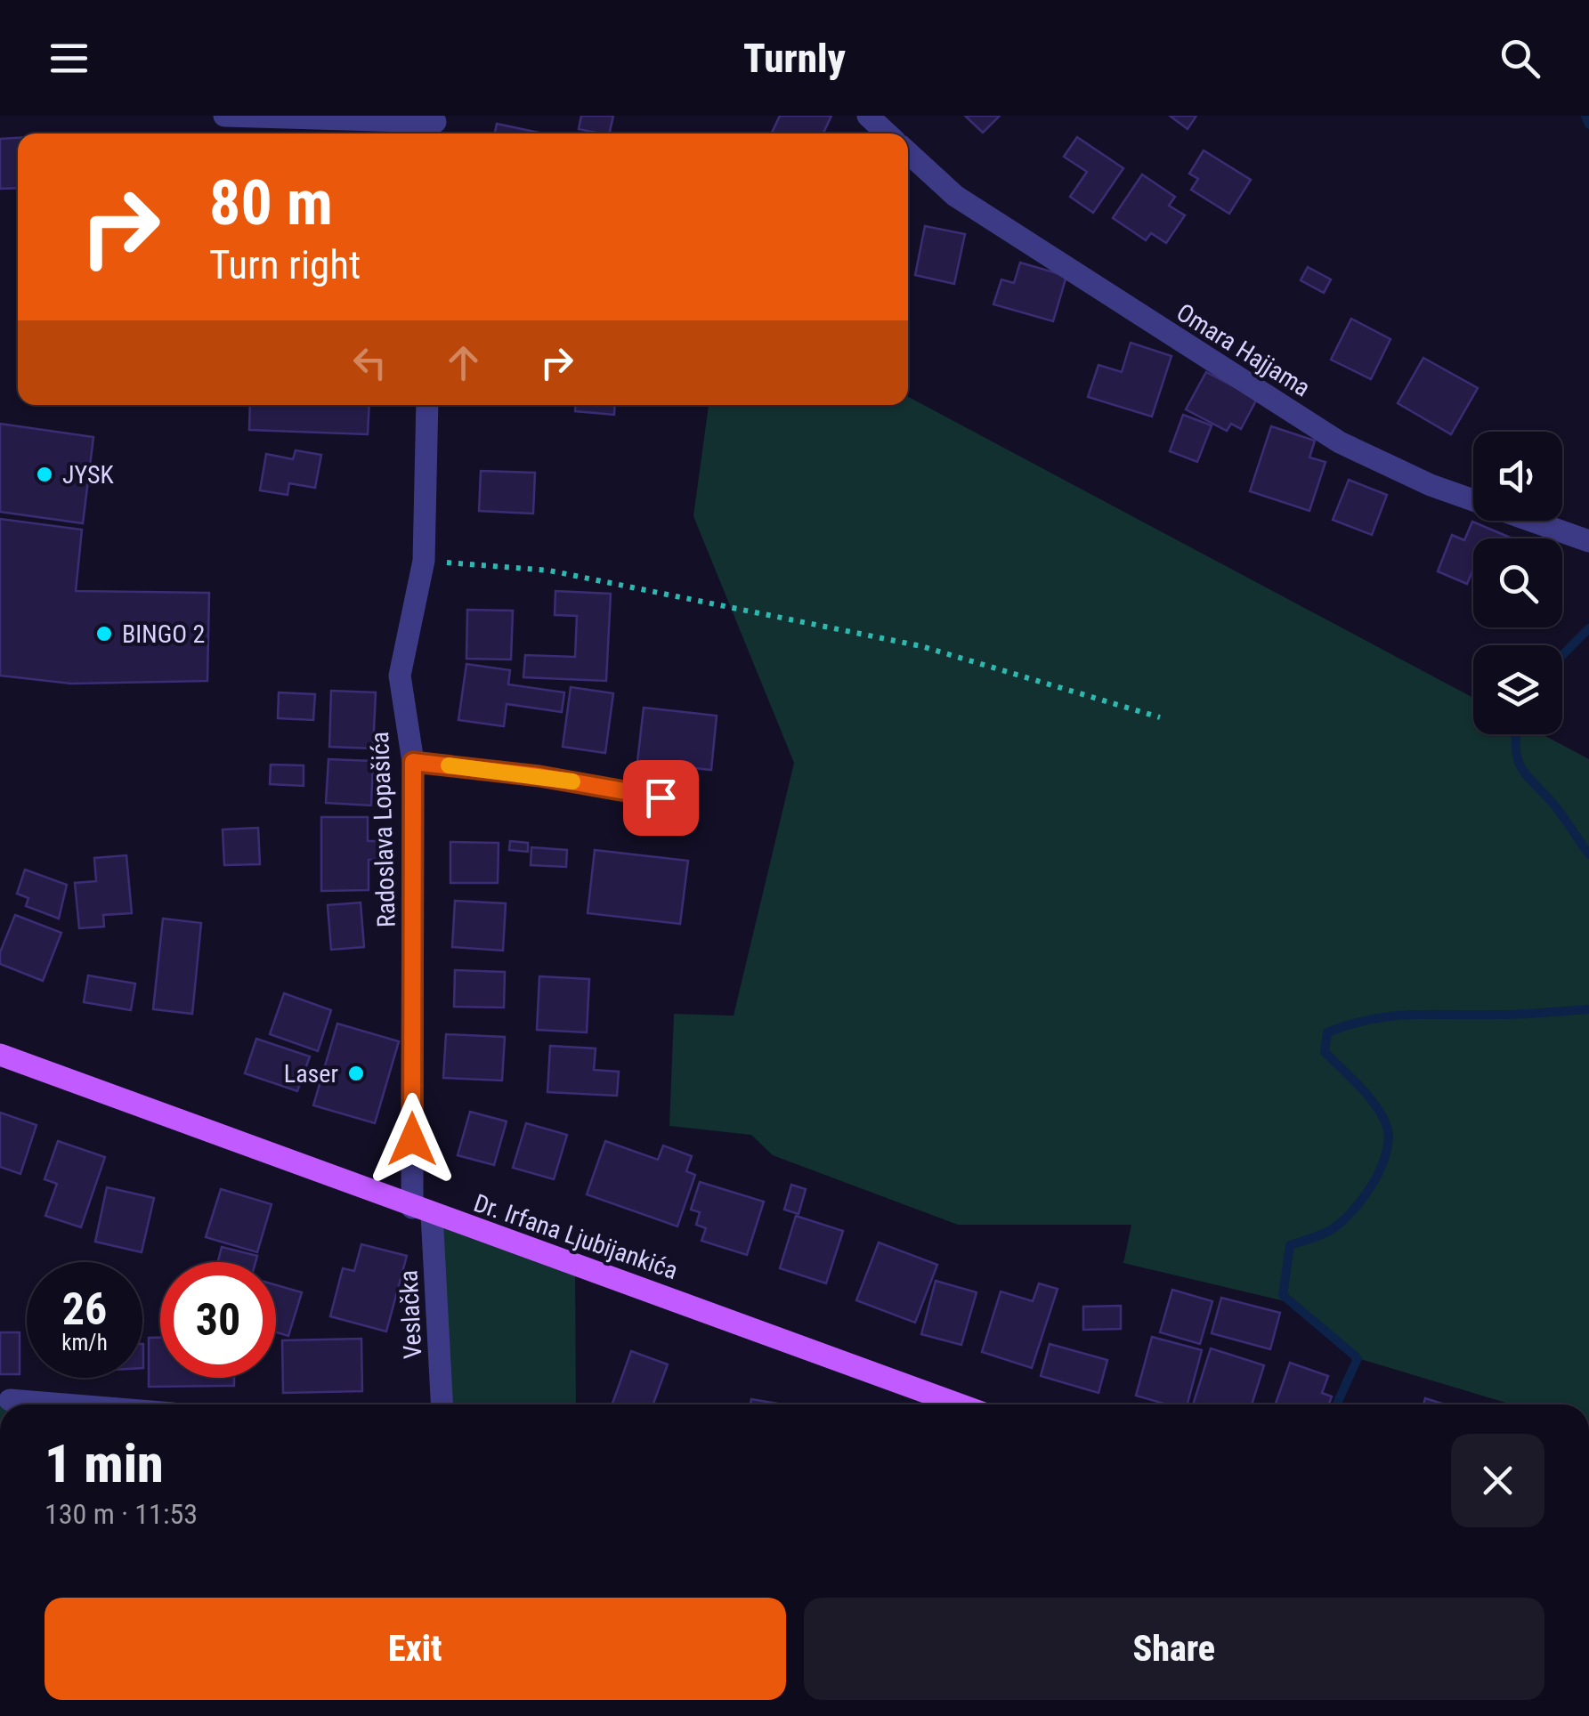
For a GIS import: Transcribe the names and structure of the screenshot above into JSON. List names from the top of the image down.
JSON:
{
  "streets": {
    "main road": ["Dr. Irfana Ljubijankića"],
    "street": ["Omara Hajjama", "Radoslava Lopašića", "Veslačka"]
  },
  "crossings": [
    ["Radoslava Lopašića", "Dr. Irfana Ljubijankića"],
    ["Radoslava Lopašića", "Veslačka"],
    ["Dr. Irfana Ljubijankića", "Veslačka"]
  ],
  "places": ["JYSK", "BINGO 2", "Laser"],
  "page": {
    "header": "Turnly",
    "turn": ["80 m", "Turn right"],
    "speed": "26 km/h",
    "limit": "30",
    "heading": ["1 min", "130 m · 11:53"],
    "buttons": ["Exit", "Share"]
  }
}
